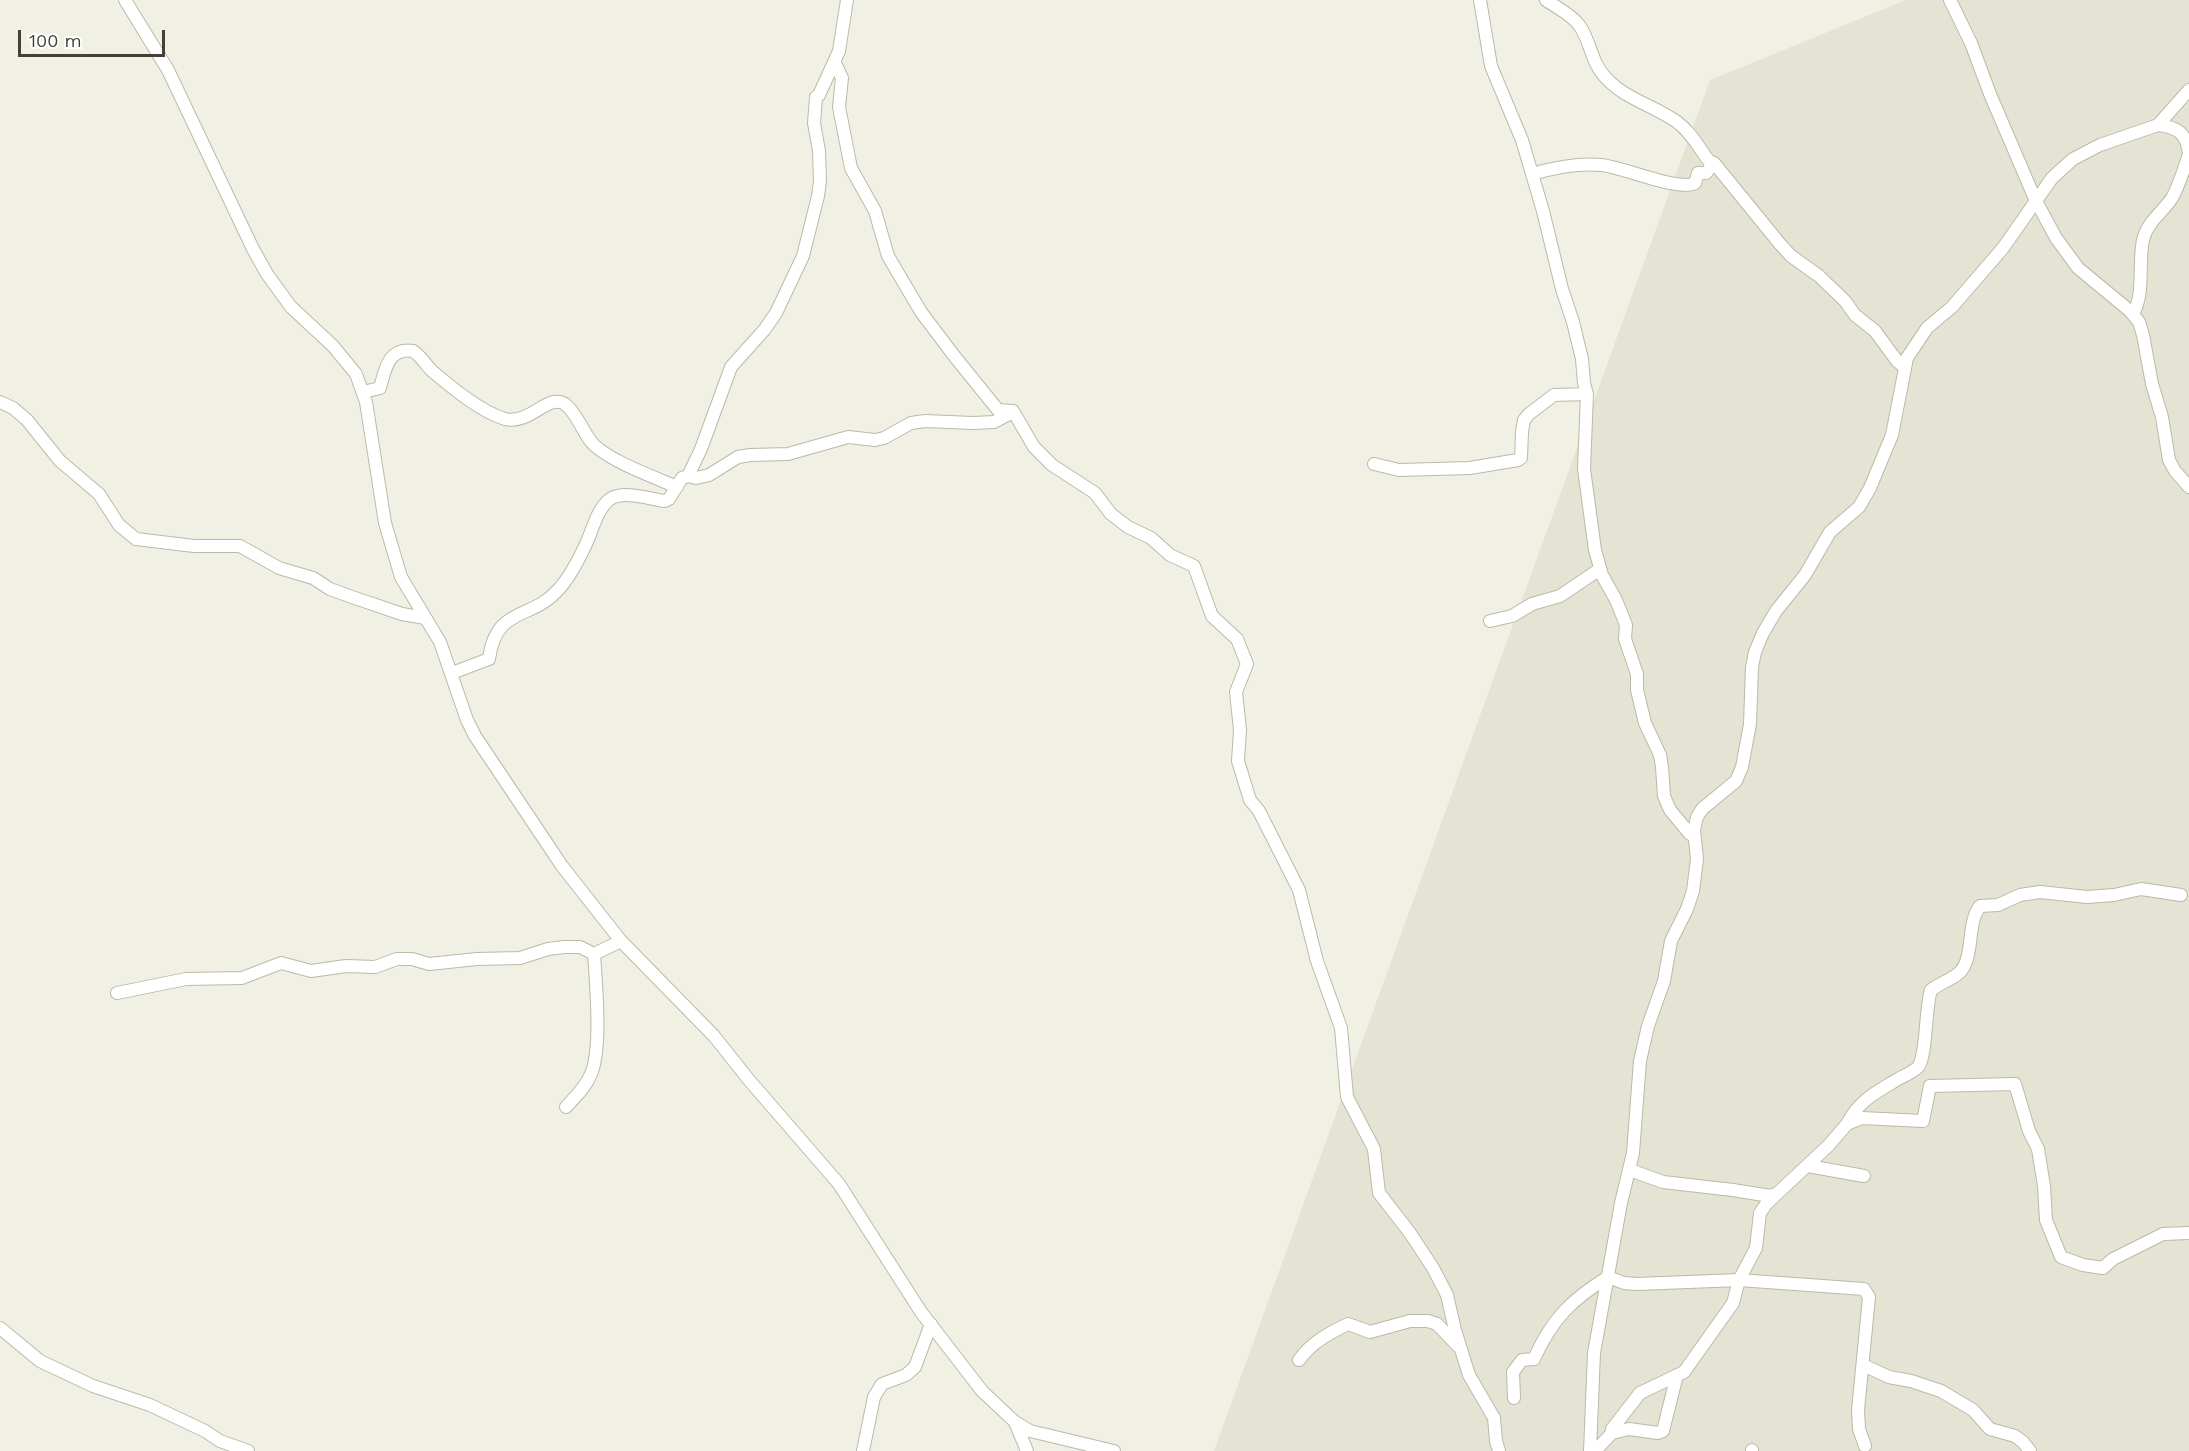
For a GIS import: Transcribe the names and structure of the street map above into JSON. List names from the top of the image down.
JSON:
{
  "scale_bar": "100 m"
}
